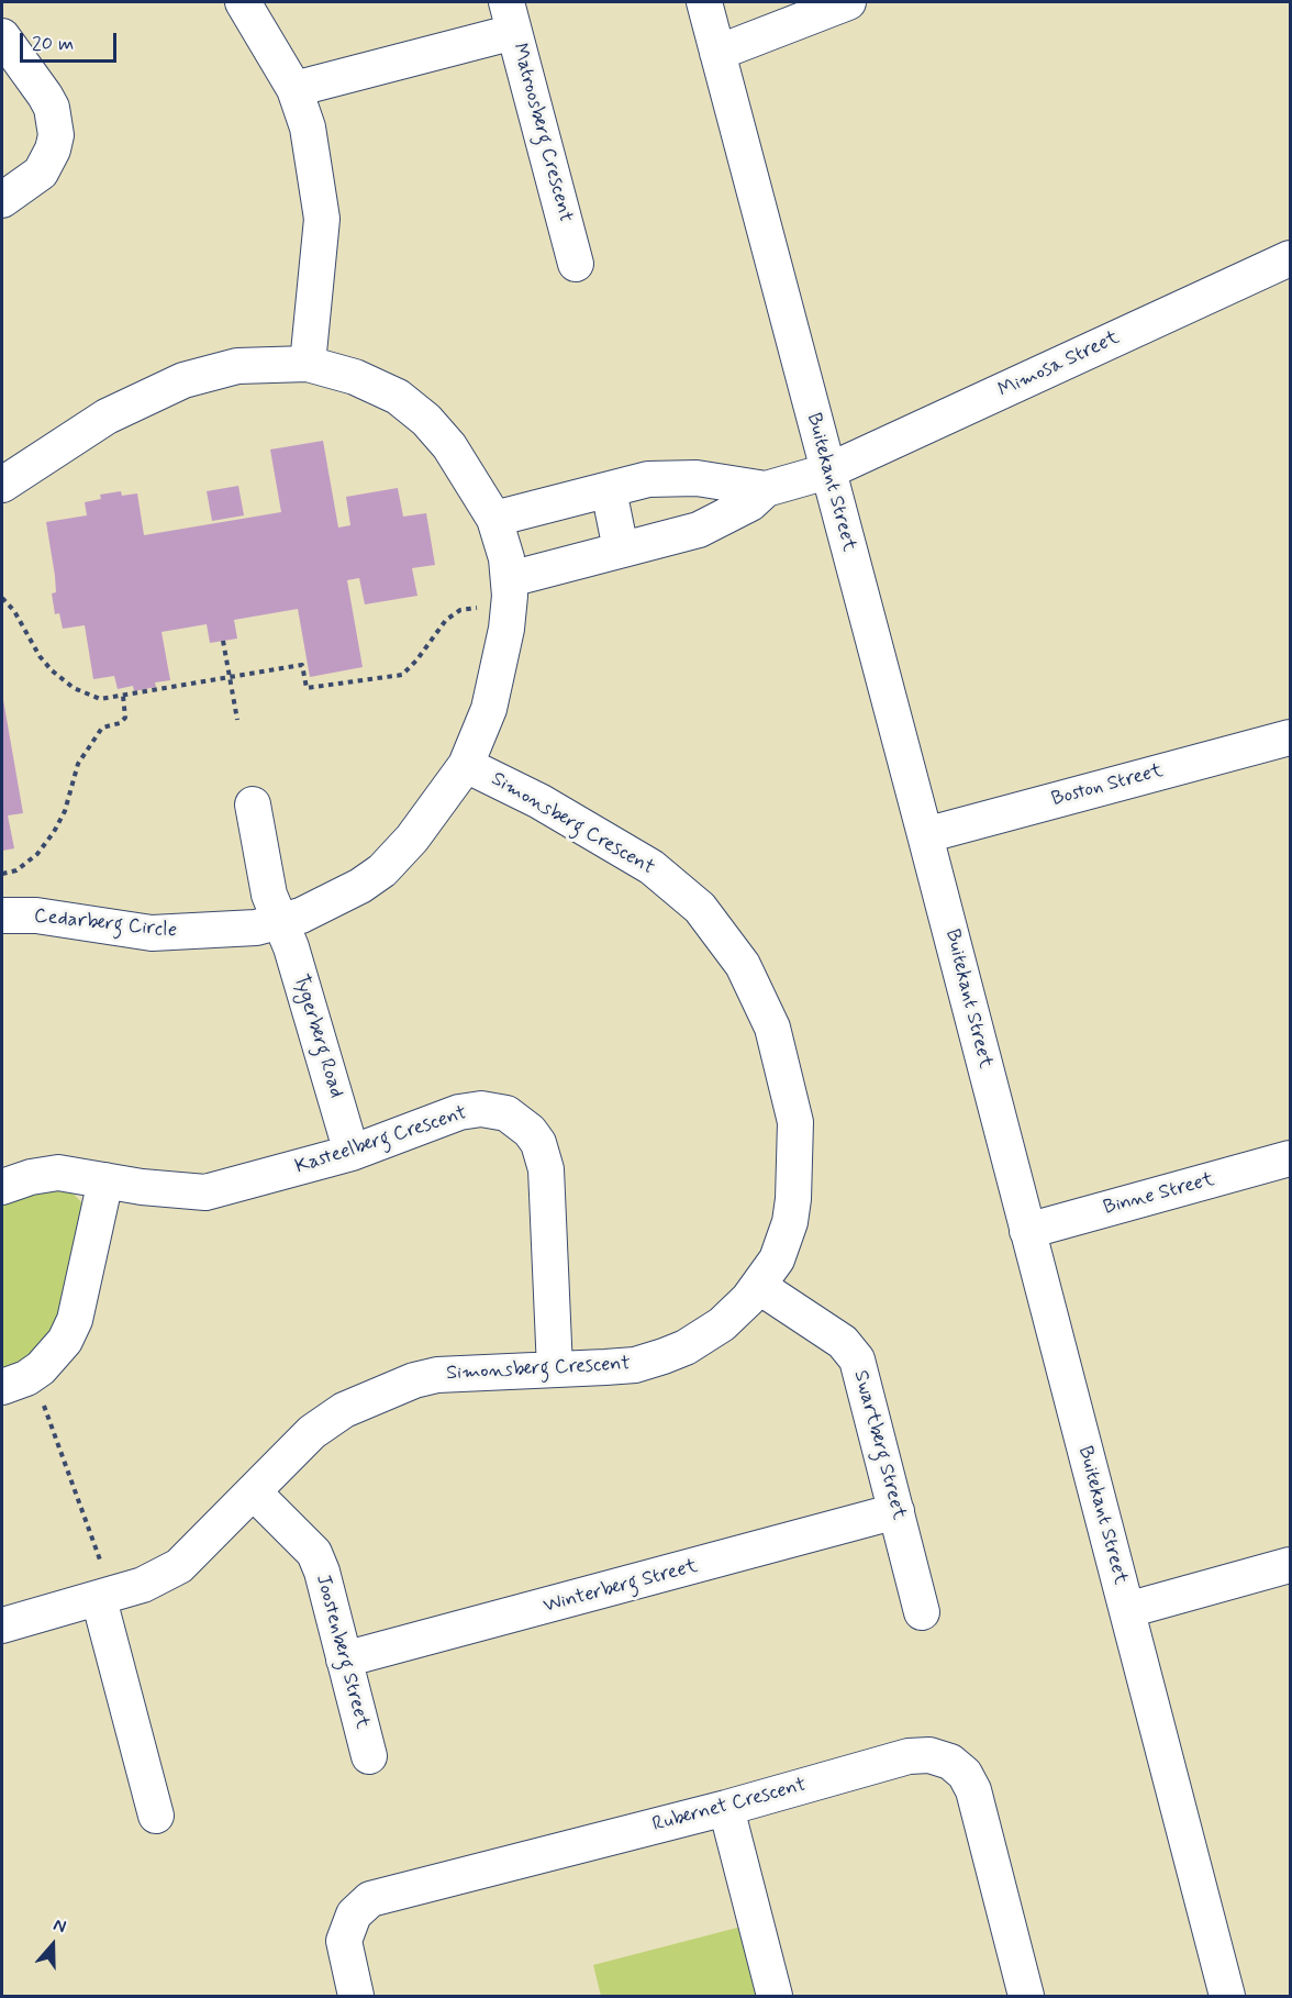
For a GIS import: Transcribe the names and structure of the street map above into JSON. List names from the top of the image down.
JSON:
{
  "streets": {
    "street": [
      "Matroosberg Crescent",
      "Mimosa Street",
      "Buitekant Street",
      "Boston Street",
      "Simonsberg Crescent",
      "Cedarberg Circle",
      "Tygerberg Road",
      "Kasteelberg Crescent",
      "Binne Street",
      "Swartberg Street",
      "Winterberg Street",
      "Joostenberg Street",
      "Rubernet Crescent"
    ]
  },
  "crossings": [
    ["Mimosa Street", "Buitekant Street"],
    ["Buitekant Street", "Boston Street"],
    ["Buitekant Street", "Binne Street"],
    ["Simonsberg Crescent", "Cedarberg Circle"],
    ["Simonsberg Crescent", "Kasteelberg Crescent"],
    ["Simonsberg Crescent", "Swartberg Street"],
    ["Simonsberg Crescent", "Joostenberg Street"],
    ["Cedarberg Circle", "Tygerberg Road"],
    ["Tygerberg Road", "Kasteelberg Crescent"],
    ["Swartberg Street", "Winterberg Street"],
    ["Winterberg Street", "Joostenberg Street"]
  ],
  "scale_bar": "20 m",
  "north": "top"
}
